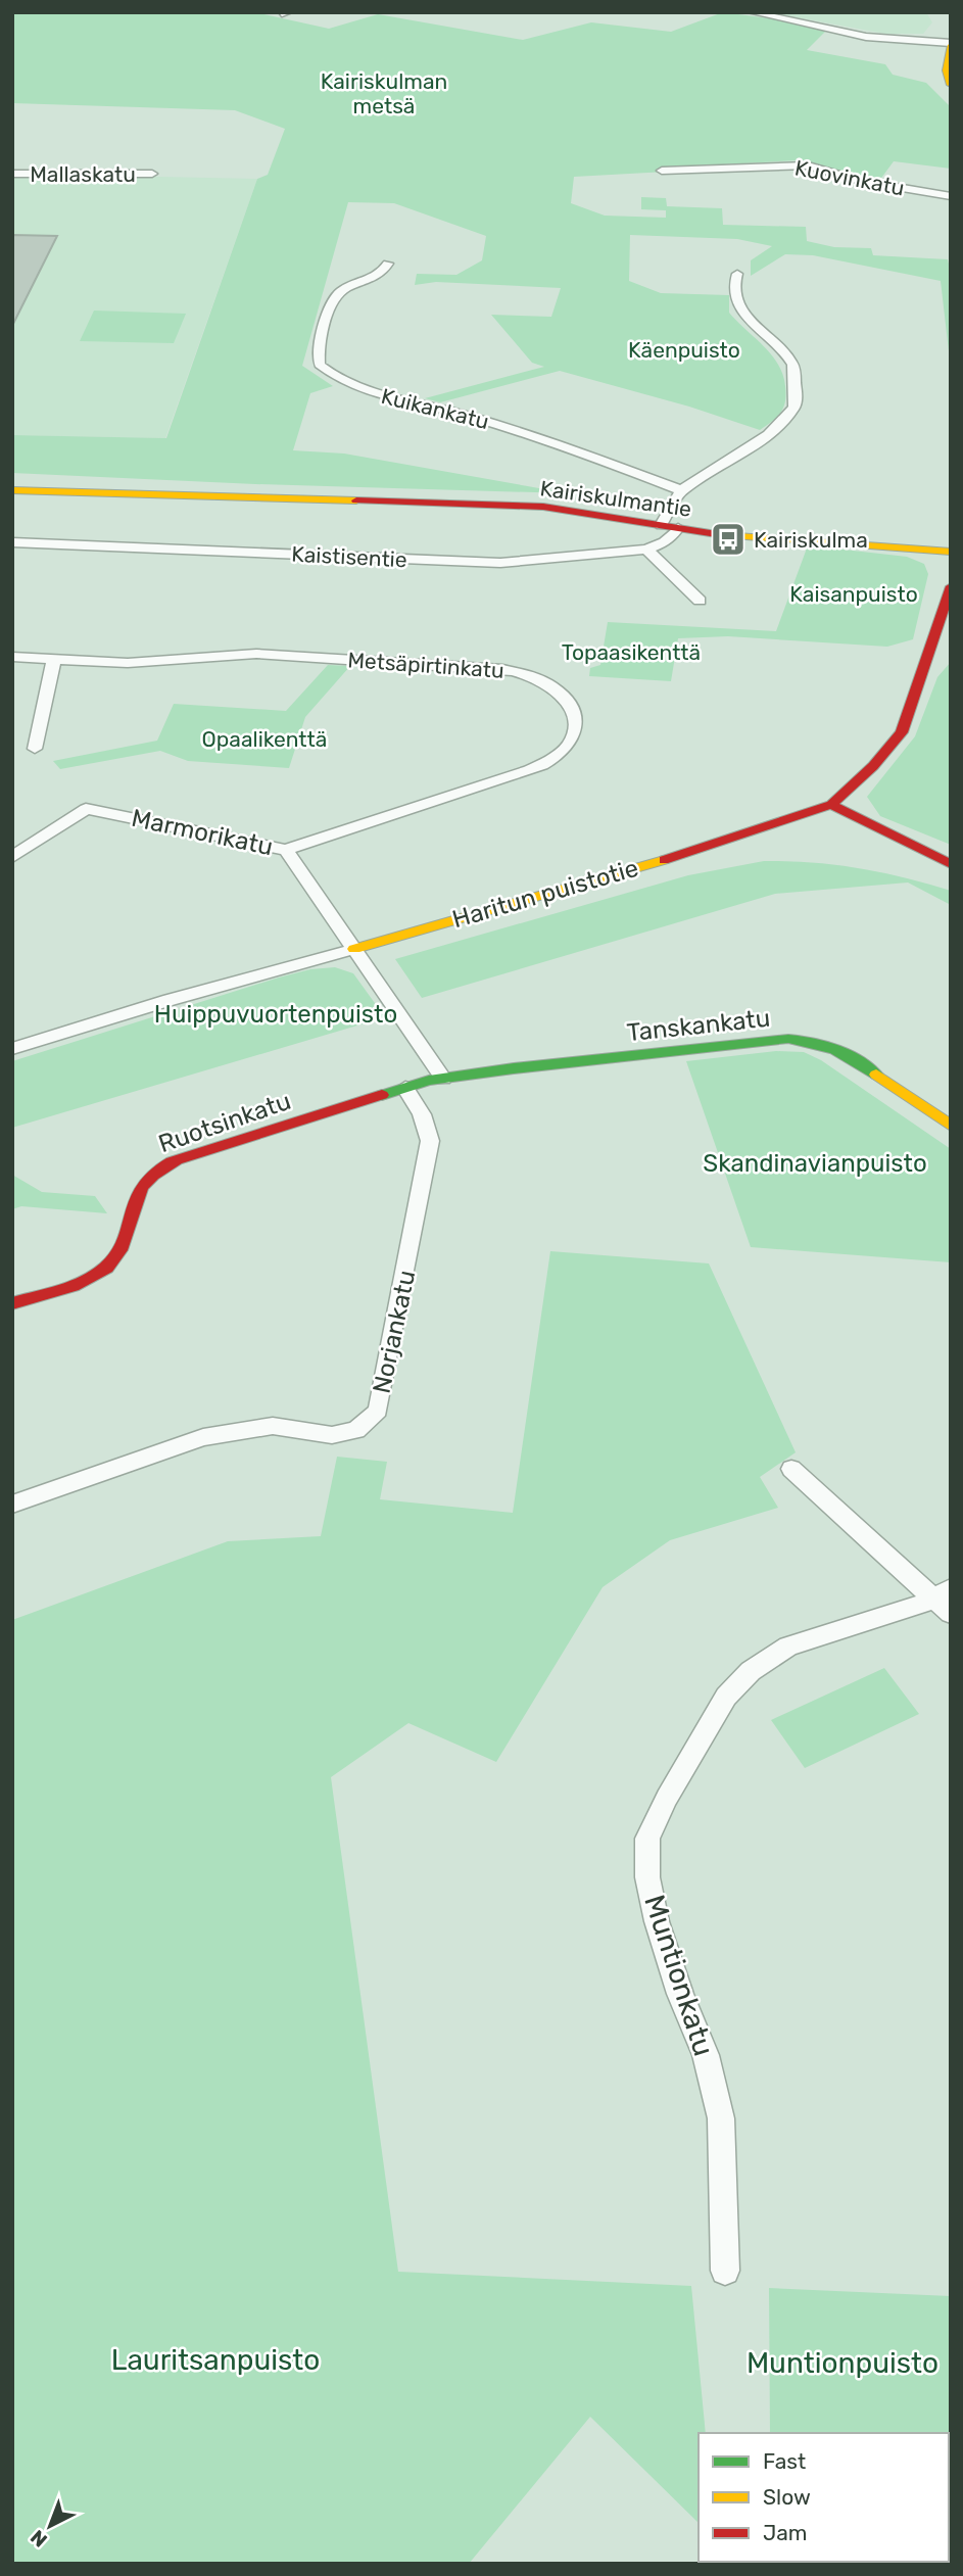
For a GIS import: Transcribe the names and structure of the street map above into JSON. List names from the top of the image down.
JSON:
{
  "streets": {
    "street": [
      "Mallaskatu",
      "Kuovinkatu",
      "Kuikankatu",
      "Kairiskulmantie",
      "Kaistisentie",
      "Metsäpirtinkatu",
      "Marmorikatu",
      "Haritun puistotie",
      "Tanskankatu",
      "Ruotsinkatu",
      "Norjankatu",
      "Muntionkatu"
    ]
  },
  "crossings": [
    ["Kairiskulmantie", "Kaistisentie"],
    ["Metsäpirtinkatu", "Marmorikatu"],
    ["Marmorikatu", "Haritun puistotie"],
    ["Tanskankatu", "Ruotsinkatu"],
    ["Ruotsinkatu", "Norjankatu"]
  ],
  "parks": [
    "Kairiskulman metsä",
    "Käenpuisto",
    "Kaisanpuisto",
    "Topaasikenttä",
    "Opaalikenttä",
    "Huippuvuortenpuisto",
    "Skandinavianpuisto",
    "Lauritsanpuisto",
    "Muntionpuisto"
  ],
  "places": {
    "bus stop": ["Kairiskulma"]
  },
  "legend": ["Fast", "Slow", "Jam"],
  "north": "bottom left"
}
